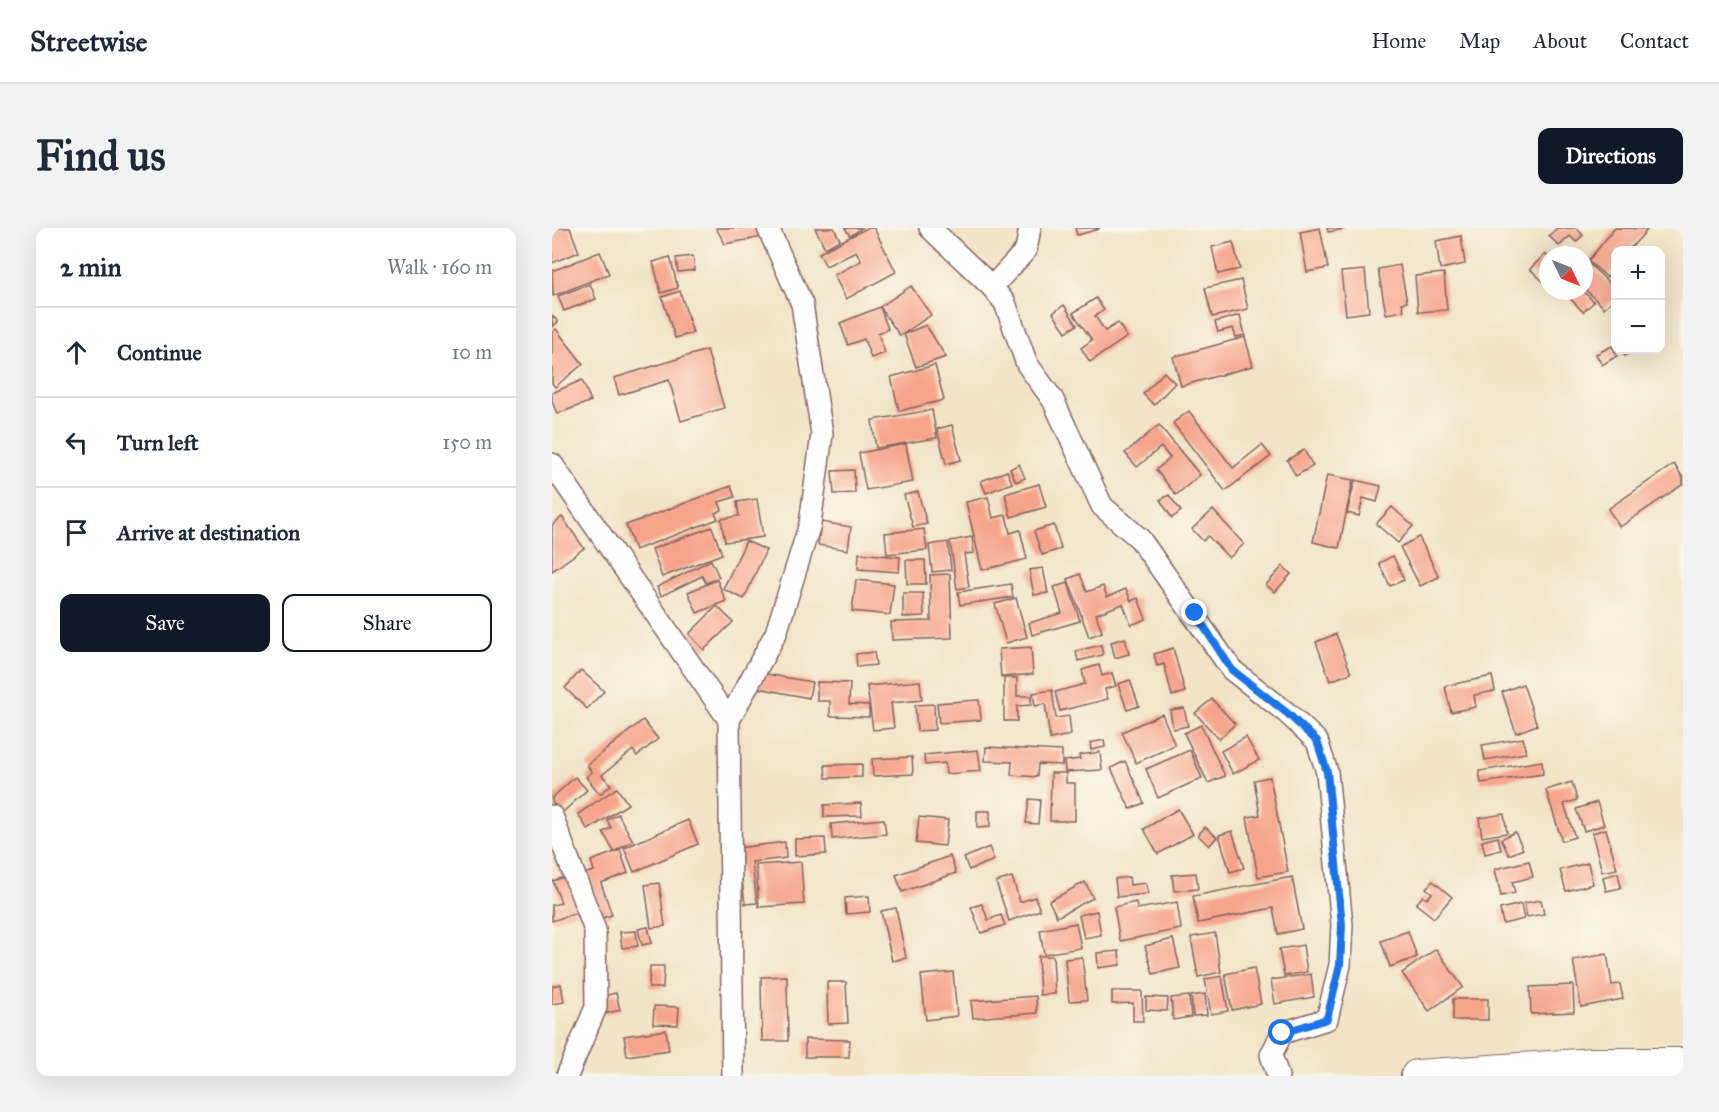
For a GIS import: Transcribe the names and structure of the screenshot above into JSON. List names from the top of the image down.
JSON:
{
  "north": "bottom right",
  "page": {
    "header": "Streetwise",
    "nav": [
      "Home",
      "Map",
      "About",
      "Contact"
    ],
    "buttons": [
      "Directions",
      ["Save", "Share"]
    ],
    "title": "Find us",
    "heading": ["2 min", "Walk · 160 m"],
    "map_buttons": ["+", "−"],
    "list": [
      ["Continue", "10 m"],
      ["Turn left", "150 m"],
      "Arrive at destination"
    ]
  }
}
